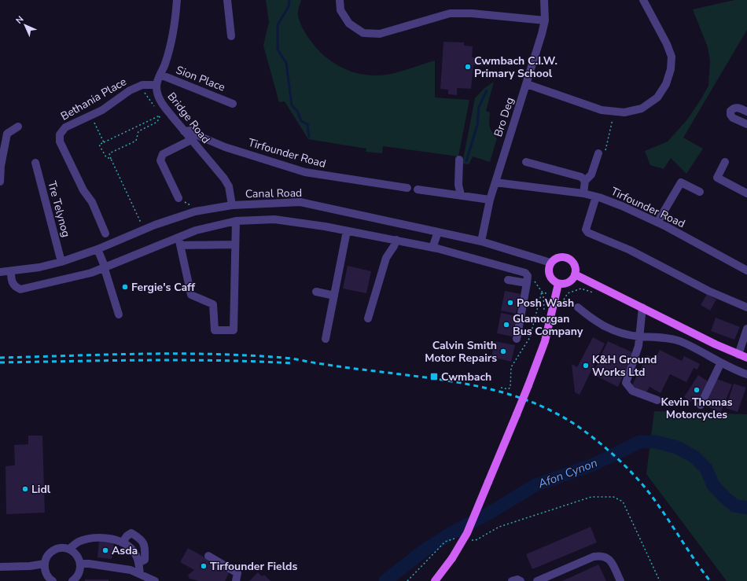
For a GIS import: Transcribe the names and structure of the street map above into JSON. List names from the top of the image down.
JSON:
{
  "streets": {
    "street": [
      "Sion Place",
      "Bethania Place",
      "Bro Deg",
      "Bridge Road",
      "Tirfounder Road",
      "Canal Road",
      "Tre Telynog"
    ]
  },
  "crossings": [
    ["Sion Place", "Bridge Road"],
    ["Bethania Place", "Bridge Road"],
    ["Bro Deg", "Tirfounder Road"],
    ["Bro Deg", "Canal Road"],
    ["Bridge Road", "Tirfounder Road"],
    ["Bridge Road", "Canal Road"],
    ["Canal Road", "Tre Telynog"]
  ],
  "water": ["Afon Cynon"],
  "places": {
    "other": [
      "Cwmbach C.I.W. Primary School",
      "Fergie's Caff",
      "Posh Wash",
      "Glamorgan Bus Company",
      "Calvin Smith Motor Repairs",
      "K&H Ground Works Ltd",
      "Kevin Thomas Motorcycles",
      "Lidl",
      "Asda",
      "Tirfounder Fields"
    ],
    "transit": ["Cwmbach"]
  },
  "north": "top left"
}
